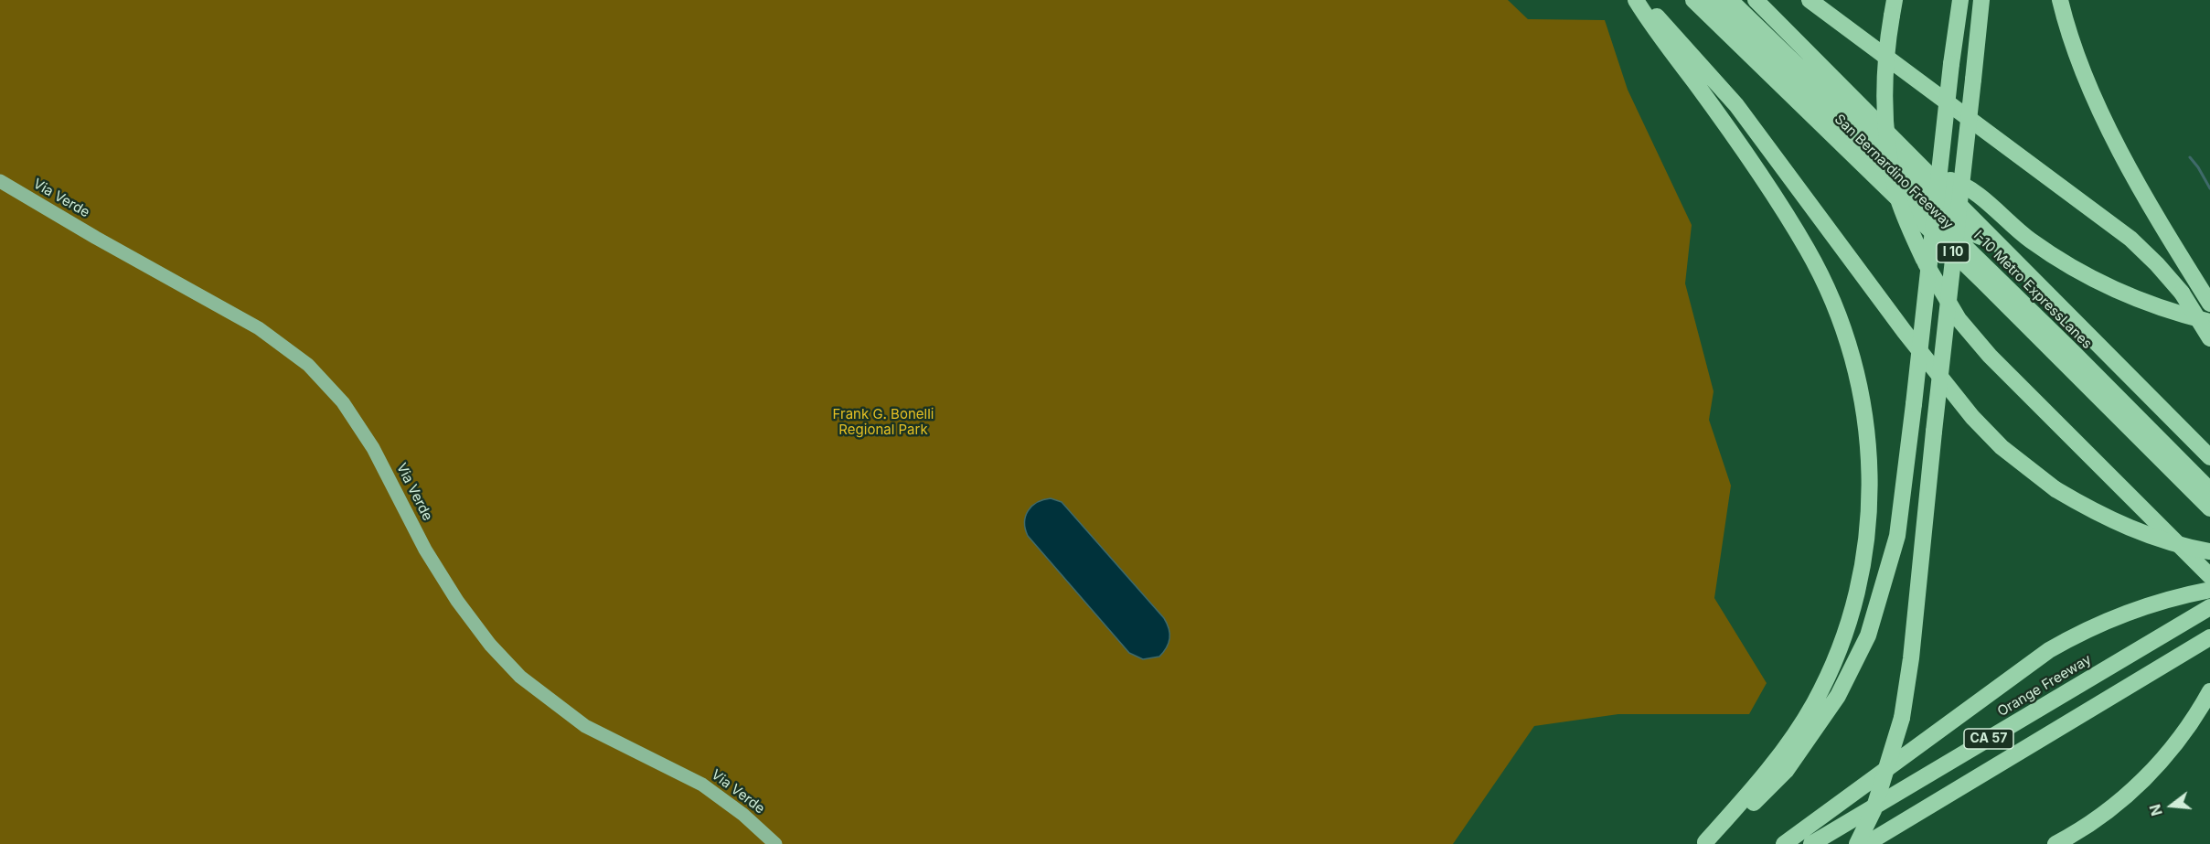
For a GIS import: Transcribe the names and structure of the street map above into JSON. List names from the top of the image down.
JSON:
{
  "streets": {
    "highway": [
      "San Bernardino Freeway",
      "I 10",
      "I-10 Metro ExpressLanes",
      "Orange Freeway",
      "CA 57"
    ],
    "main road": ["Via Verde"]
  },
  "crossings": [
    ["San Bernardino Freeway", "I-10 Metro ExpressLanes"]
  ],
  "parks": ["Frank G. Bonelli Regional Park"],
  "north": "left"
}
